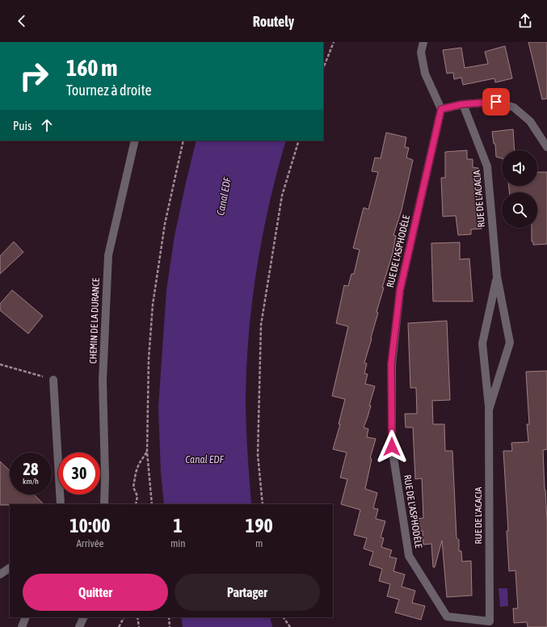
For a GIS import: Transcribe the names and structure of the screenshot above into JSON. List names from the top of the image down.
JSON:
{
  "streets": {
    "street": ["RUE DE L'ACACIA", "RUE DE L'ASPHODÈLE", "CHEMIN DE LA DURANCE"]
  },
  "crossings": [
    ["RUE DE L'ACACIA", "RUE DE L'ASPHODÈLE"]
  ],
  "water": ["Canal EDF"],
  "page": {
    "header": "Routely",
    "turn": ["160 m", "Tournez à droite"],
    "then": "Puis",
    "speed": "28 km/h",
    "limit": "30",
    "eta": [
      "10:00",
      "Arrivée",
      "1",
      "min",
      "190",
      "m"
    ],
    "buttons": ["Quitter", "Partager"]
  }
}
